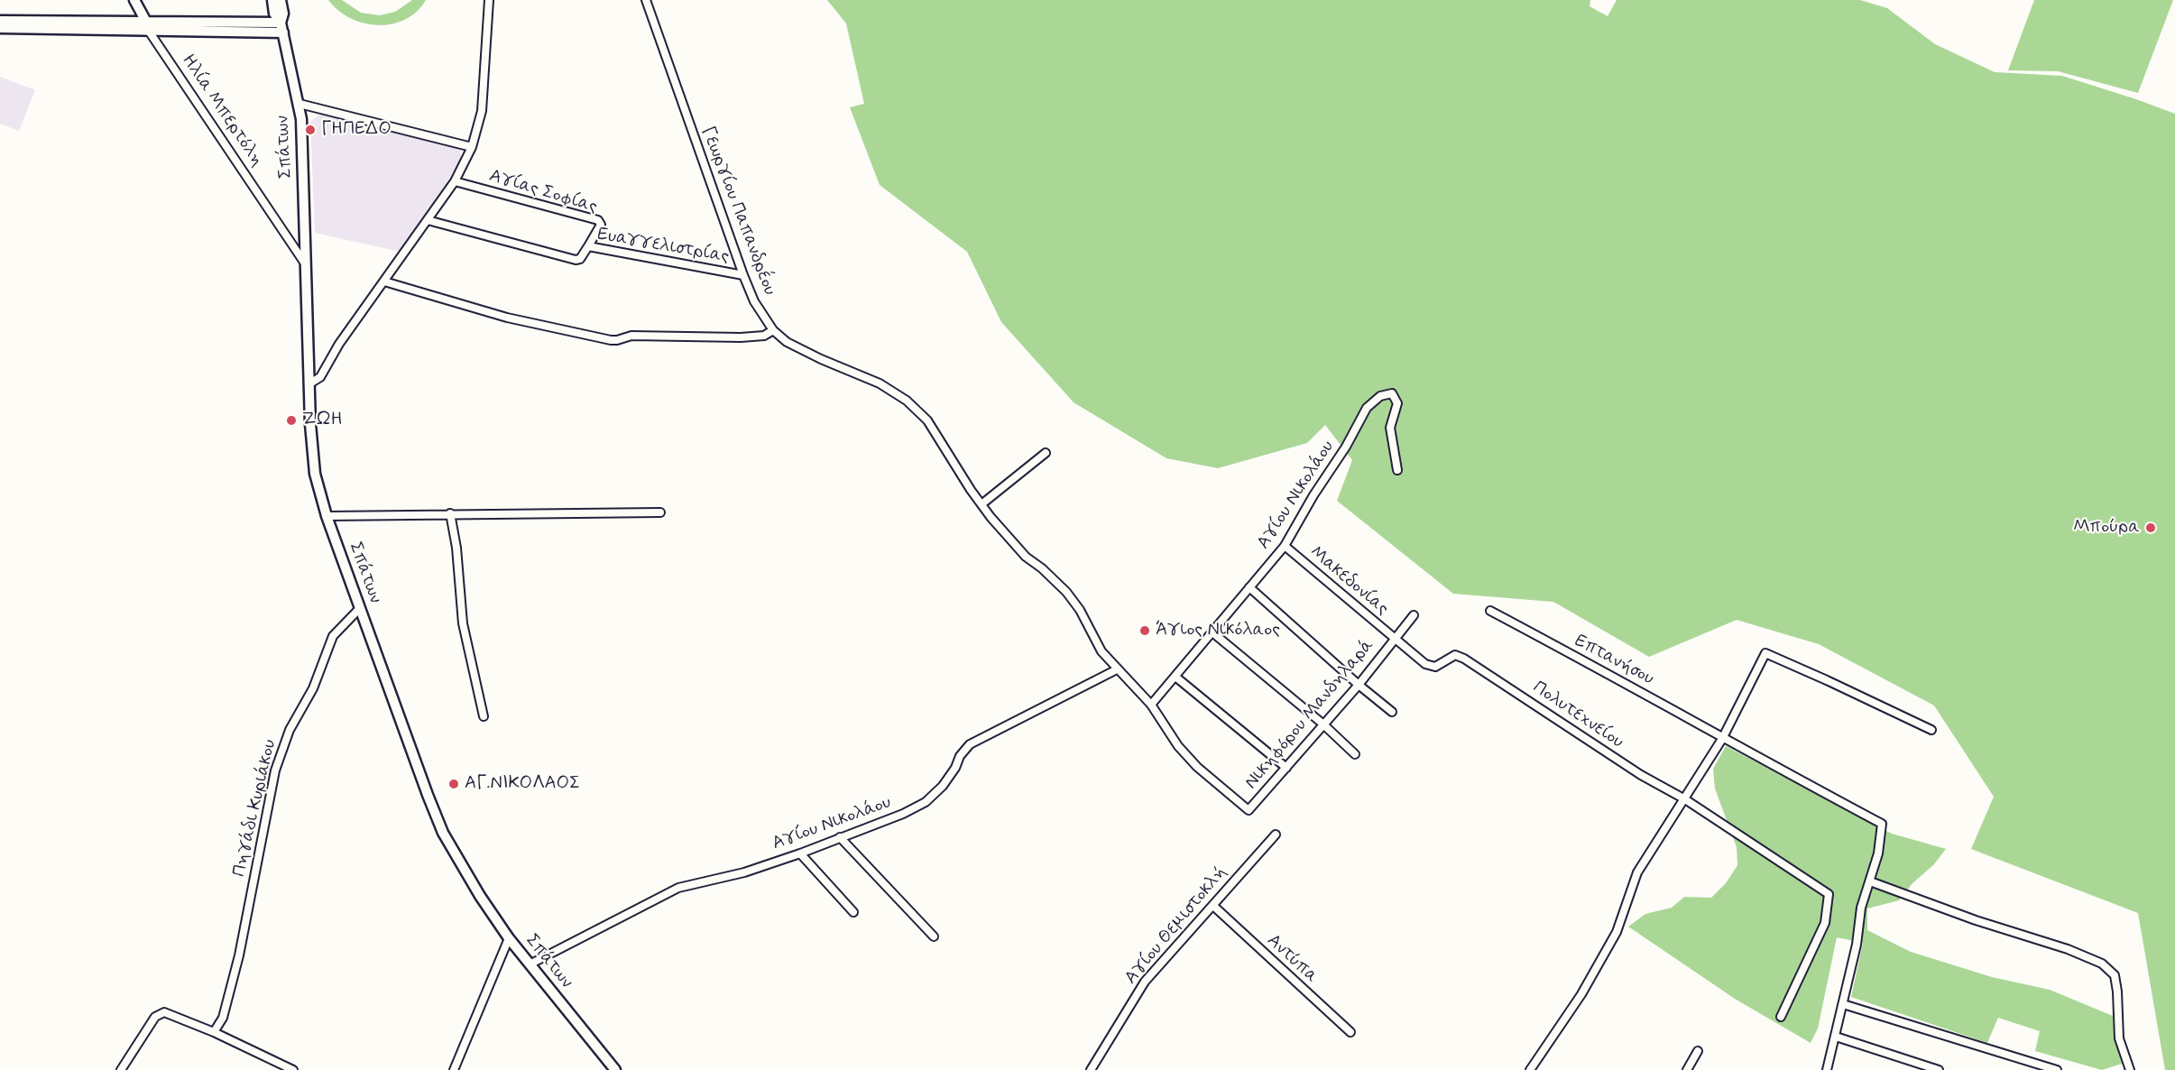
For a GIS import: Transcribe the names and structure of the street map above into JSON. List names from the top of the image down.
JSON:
{
  "streets": {
    "main road": ["Ηλία Μπερτόλη", "Σπάτων"],
    "street": [
      "Αγίας Σοφίας",
      "Γεωργίου Παπανδρέου",
      "Ευαγγελιστρίας",
      "Αγίου Νικολάου",
      "Μακεδονίας",
      "Επτανήσου",
      "Νικηφόρου Μανδηλαρά",
      "Πολυτεχνείου",
      "Πηγάδι Κυριάκου",
      "Αγίου Θεμιστοκλή",
      "Αντύπα"
    ]
  },
  "crossings": [
    ["Ηλία Μπερτόλη", "Σπάτων"],
    ["Σπάτων", "Αγίου Νικολάου"],
    ["Σπάτων", "Πηγάδι Κυριάκου"],
    ["Αγίας Σοφίας", "Ευαγγελιστρίας"],
    ["Γεωργίου Παπανδρέου", "Ευαγγελιστρίας"],
    ["Γεωργίου Παπανδρέου", "Αγίου Νικολάου"],
    ["Γεωργίου Παπανδρέου", "Νικηφόρου Μανδηλαρά"],
    ["Αγίου Νικολάου", "Μακεδονίας"],
    ["Μακεδονίας", "Νικηφόρου Μανδηλαρά"],
    ["Μακεδονίας", "Πολυτεχνείου"],
    ["Αγίου Θεμιστοκλή", "Αντύπα"]
  ],
  "places": [
    "ΓΗΠΕΔΟ",
    "ΖΩΗ",
    "Μπούρα",
    "Άγιος Νικόλαος",
    "ΑΓ.ΝΙΚΟΛΑΟΣ"
  ]
}
